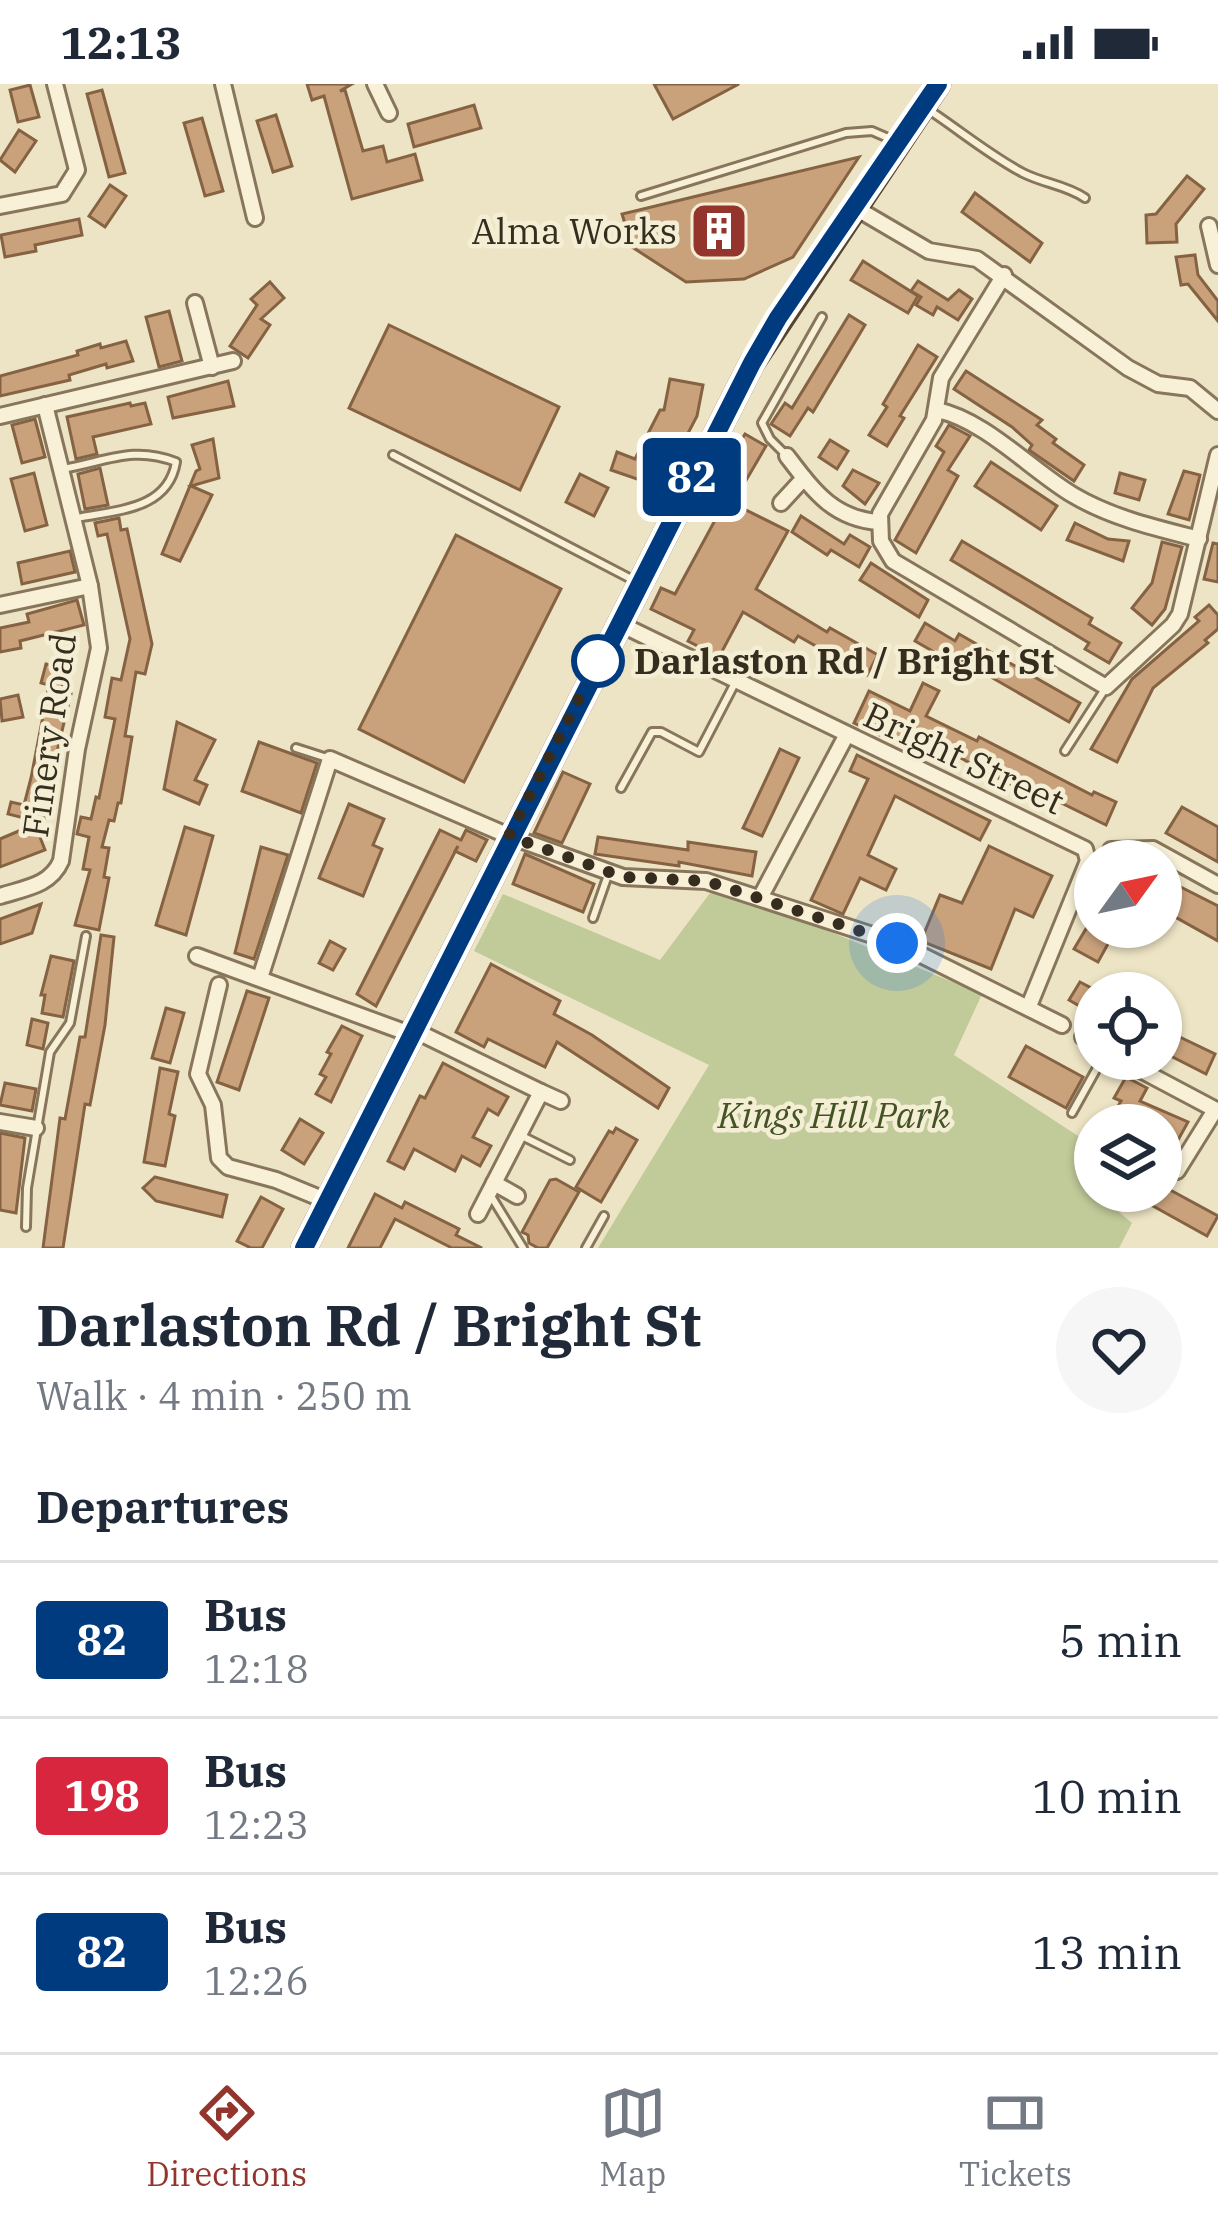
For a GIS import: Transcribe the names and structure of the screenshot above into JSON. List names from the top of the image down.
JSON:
{
  "streets": {
    "street": ["Finery Road", "Bright Street"]
  },
  "parks": ["Kings Hill Park"],
  "places": {
    "building": ["Alma Works"],
    "other": ["Darlaston Rd / Bright St"]
  },
  "lines": ["bus line 82"],
  "north": "top right",
  "page": {
    "status": "12:13",
    "on_map": "82",
    "heading": [
      ["Darlaston Rd / Bright St", "Walk · 4 min · 250 m"],
      "Departures"
    ],
    "list": [
      {
        "mark": "82",
        "name": "Bus",
        "note": "12:18",
        "value": "5 min"
      },
      {
        "mark": "198",
        "name": "Bus",
        "note": "12:23",
        "value": "10 min"
      },
      {
        "mark": "82",
        "name": "Bus",
        "note": "12:26",
        "value": "13 min"
      }
    ],
    "tabs": ["Directions", "Map", "Tickets"]
  }
}
